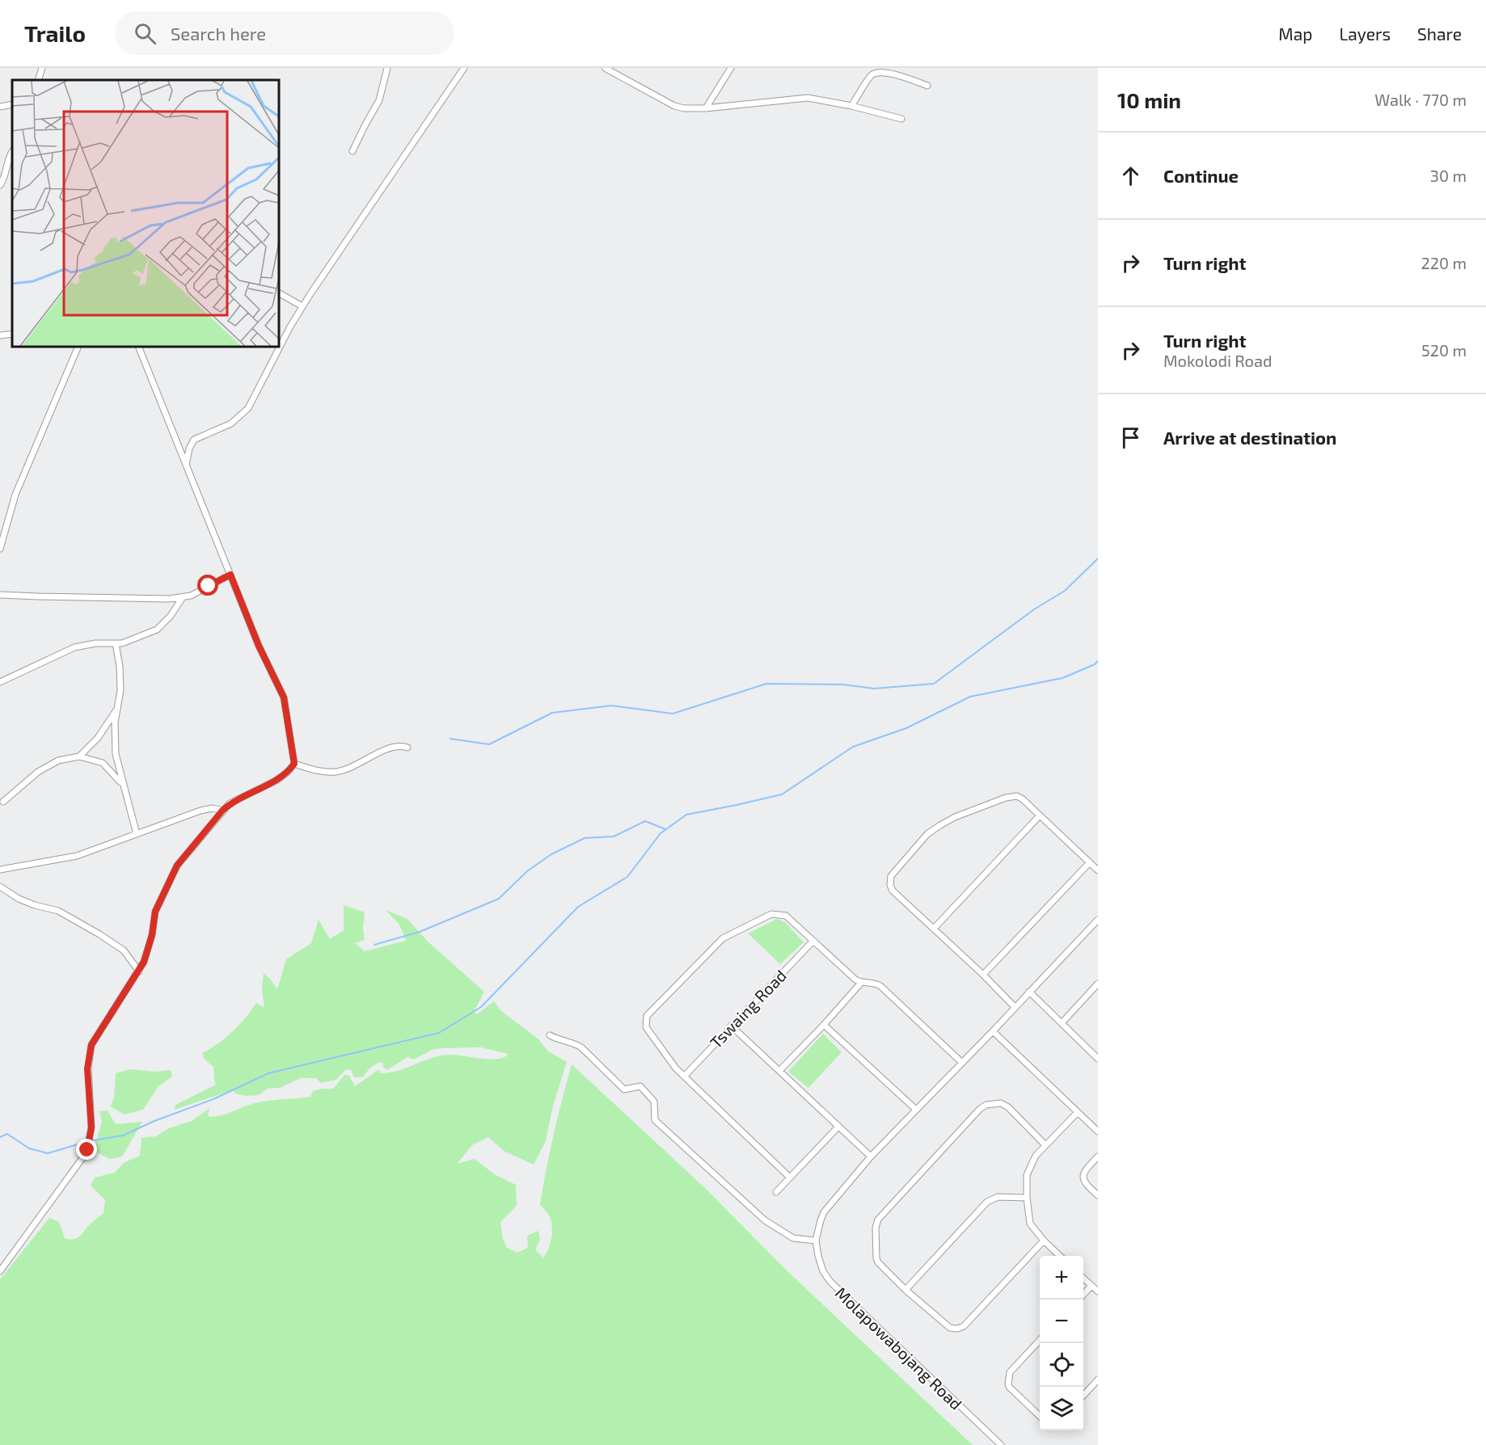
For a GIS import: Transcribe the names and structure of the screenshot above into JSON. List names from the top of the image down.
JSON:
{
  "streets": {
    "street": ["Tswaing Road", "Molapowabojang Road"]
  },
  "page": {
    "header": "Trailo",
    "search": "Search here",
    "nav": ["Map", "Layers", "Share"],
    "heading": ["10 min", "Walk · 770 m"],
    "list": [
      ["Continue", "30 m"],
      ["Turn right", "220 m"],
      ["Turn right", "Mokolodi Road", "520 m"],
      "Arrive at destination"
    ],
    "map_buttons": ["+", "−"]
  }
}
